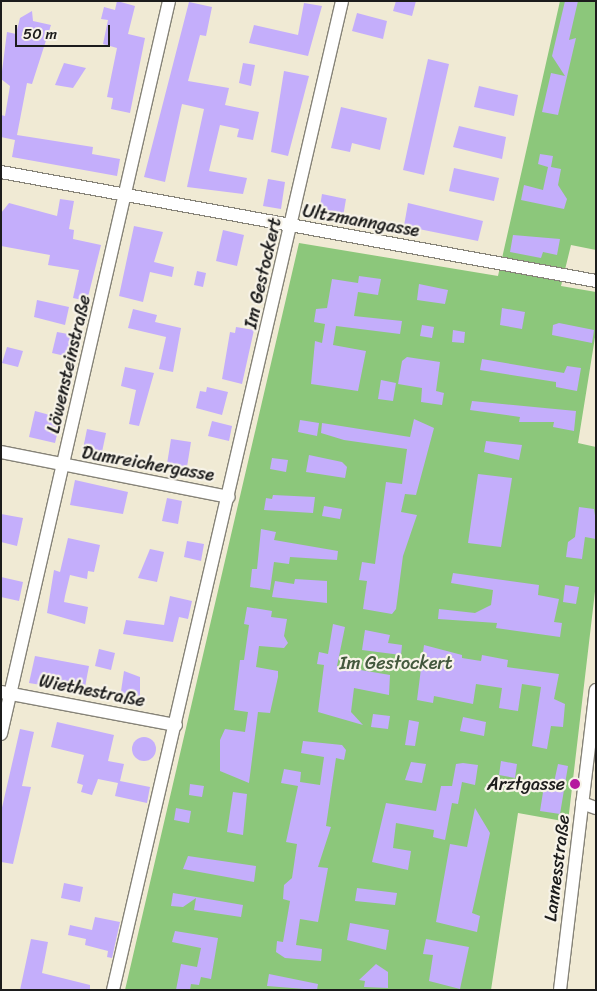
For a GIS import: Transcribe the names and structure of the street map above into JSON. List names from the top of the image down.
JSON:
{
  "streets": {
    "street": [
      "Ultzmanngasse",
      "Im Gestockert",
      "Löwensteinstraße",
      "Dumreichergasse",
      "Wiethestraße",
      "Lannesstraße"
    ]
  },
  "crossings": [
    ["Ultzmanngasse", "Im Gestockert"],
    ["Ultzmanngasse", "Löwensteinstraße"],
    ["Im Gestockert", "Dumreichergasse"],
    ["Im Gestockert", "Wiethestraße"],
    ["Löwensteinstraße", "Dumreichergasse"],
    ["Löwensteinstraße", "Wiethestraße"]
  ],
  "parks": ["Im Gestockert"],
  "places": ["Arztgasse"],
  "scale_bar": "50 m"
}
